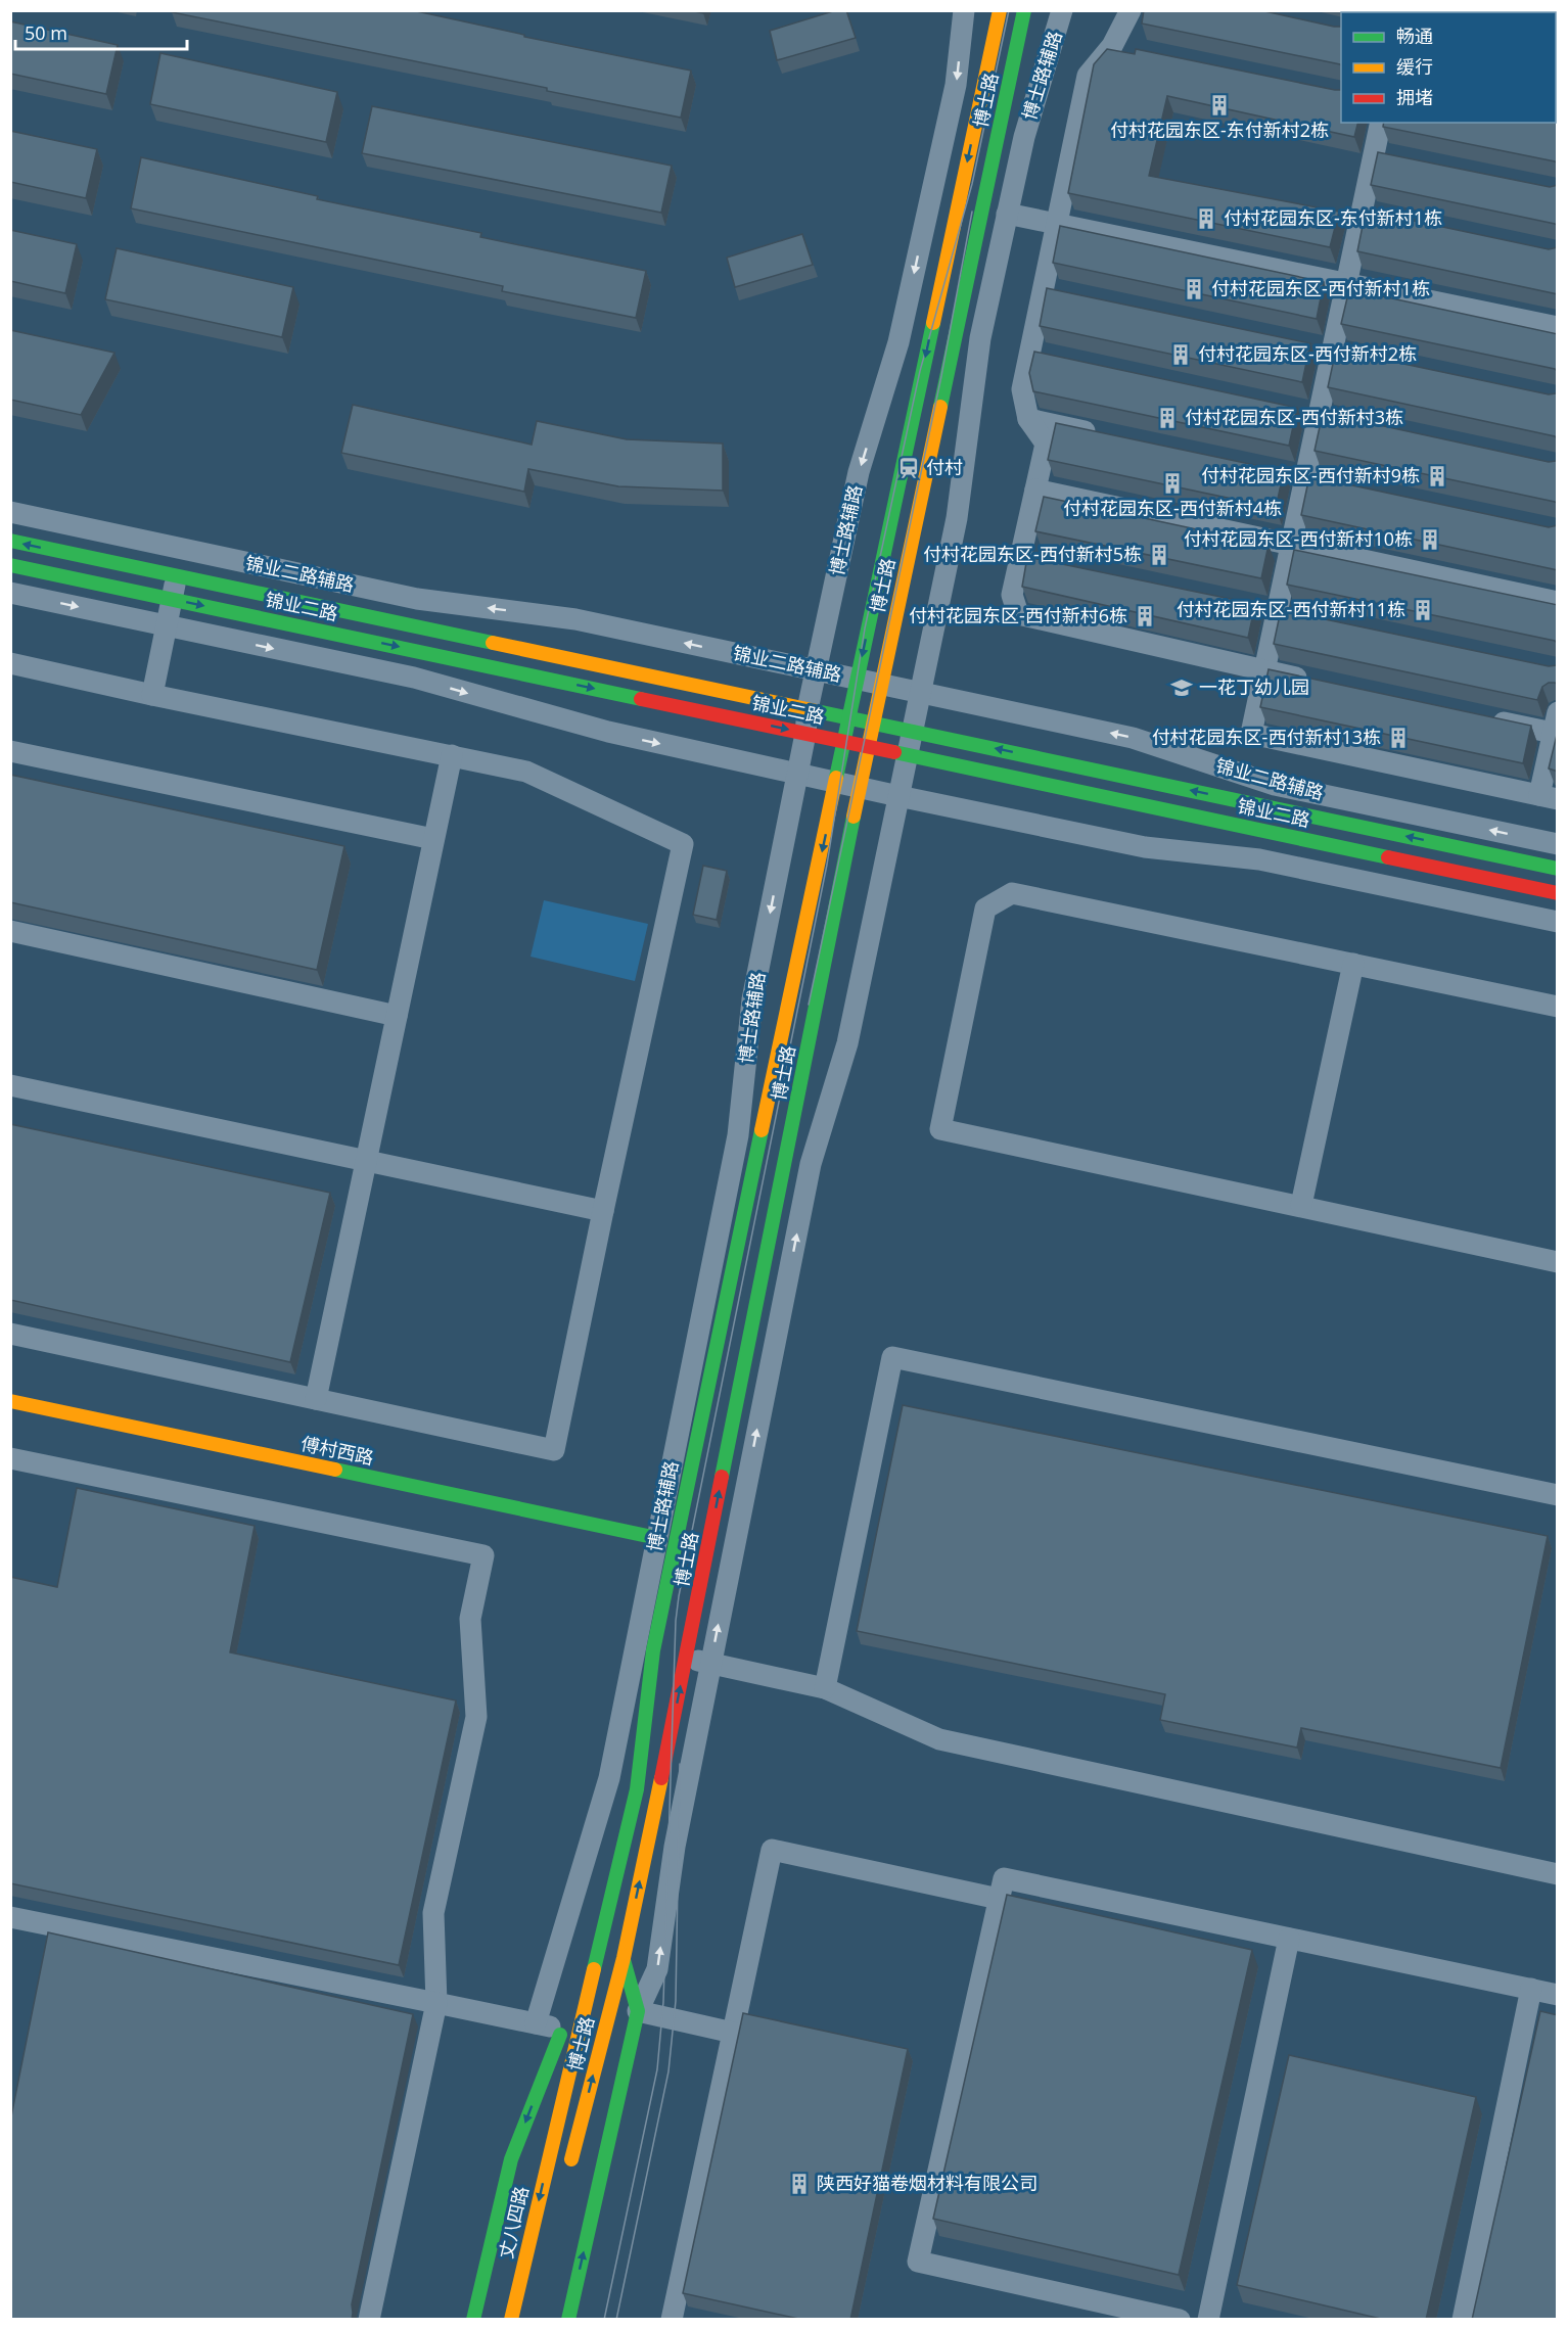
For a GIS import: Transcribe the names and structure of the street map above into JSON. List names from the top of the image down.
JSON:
{
  "streets": {
    "main road": [
      "博士路",
      "锦业二路",
      "傅村西路",
      "丈八四路"
    ],
    "street": ["博士路辅路", "锦业二路辅路"]
  },
  "crossings": [
    ["博士路辅路", "锦业二路辅路"],
    ["博士路辅路", "锦业二路"],
    ["博士路辅路", "傅村西路"],
    ["博士路", "锦业二路辅路"],
    ["博士路", "锦业二路"],
    ["博士路", "丈八四路"]
  ],
  "places": {
    "building": [
      "付村花园东区-东付新村2栋",
      "付村花园东区-东付新村1栋",
      "付村花园东区-西付新村1栋",
      "付村花园东区-西付新村2栋",
      "付村花园东区-西付新村3栋",
      "付村花园东区-西付新村9栋",
      "付村花园东区-西付新村4栋",
      "付村花园东区-西付新村10栋",
      "付村花园东区-西付新村5栋",
      "付村花园东区-西付新村11栋",
      "付村花园东区-西付新村6栋",
      "付村花园东区-西付新村13栋",
      "陕西好猫卷烟材料有限公司"
    ],
    "station": ["付村"],
    "school or university": ["一花丁幼儿园"]
  },
  "legend": ["畅通", "缓行", "拥堵"],
  "scale_bar": "50 m"
}
